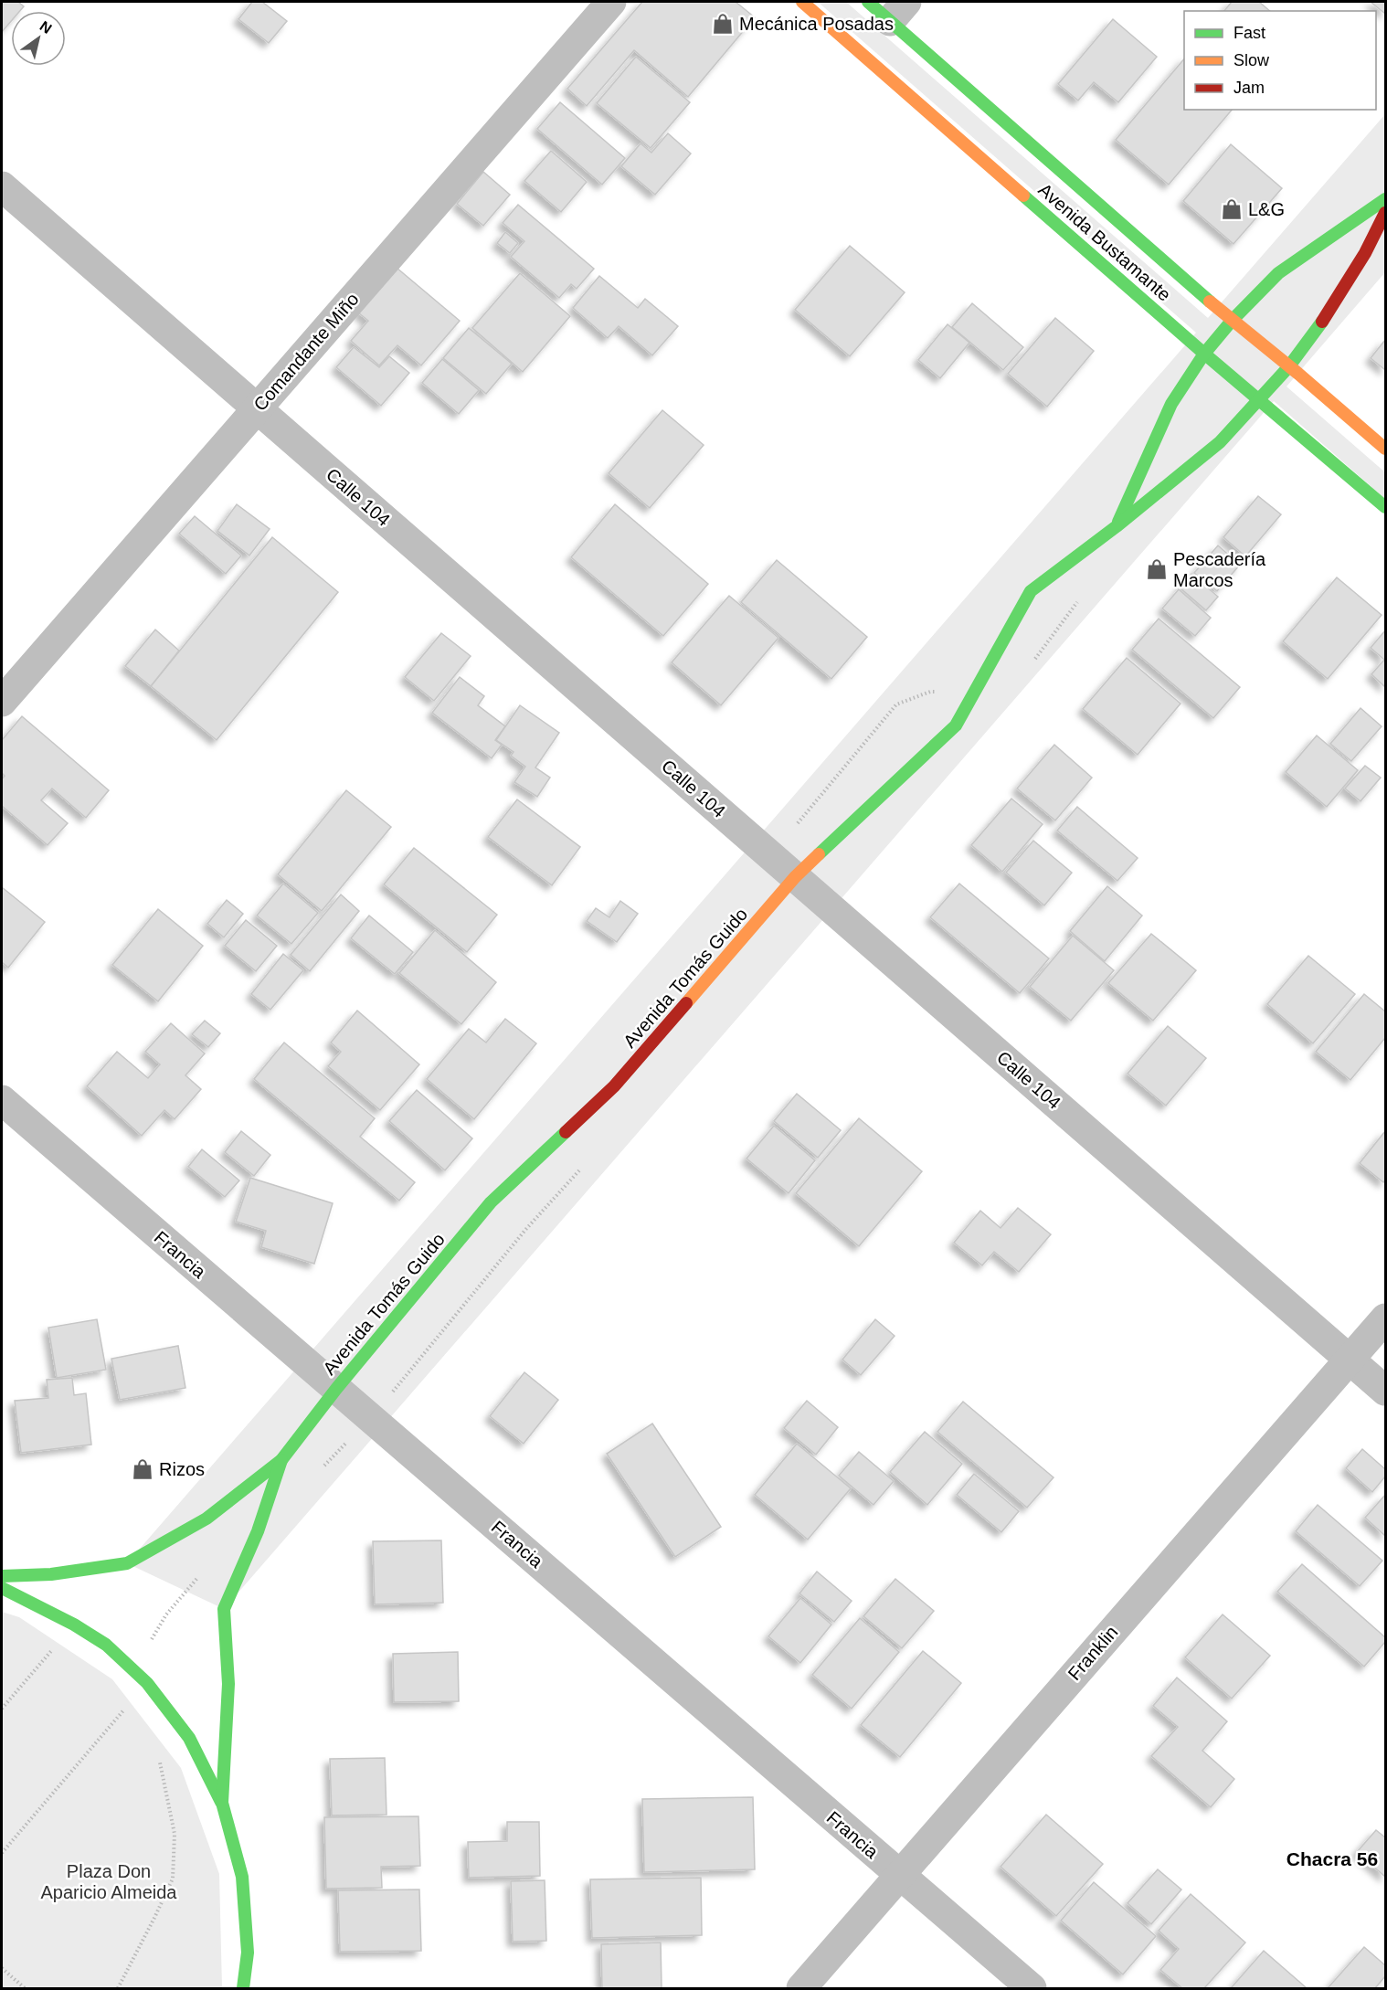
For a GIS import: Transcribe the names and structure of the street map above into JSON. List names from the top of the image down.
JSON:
{
  "streets": {
    "main road": ["Avenida Bustamante", "Avenida Tomás Guido"],
    "street": [
      "Comandante Miño",
      "Calle 104",
      "Francia",
      "Franklin"
    ]
  },
  "crossings": [
    ["Avenida Bustamante", "Avenida Tomás Guido"],
    ["Comandante Miño", "Calle 104"],
    ["Calle 104", "Avenida Tomás Guido"],
    ["Calle 104", "Franklin"],
    ["Avenida Tomás Guido", "Francia"],
    ["Francia", "Franklin"]
  ],
  "districts": ["Chacra 56"],
  "parks": ["Plaza Don Aparicio Almeida"],
  "places": {
    "shop": [
      "Mecánica Posadas",
      "L&G",
      "Pescadería Marcos",
      "Rizos"
    ]
  },
  "legend": ["Fast", "Slow", "Jam"],
  "north": "top right"
}
